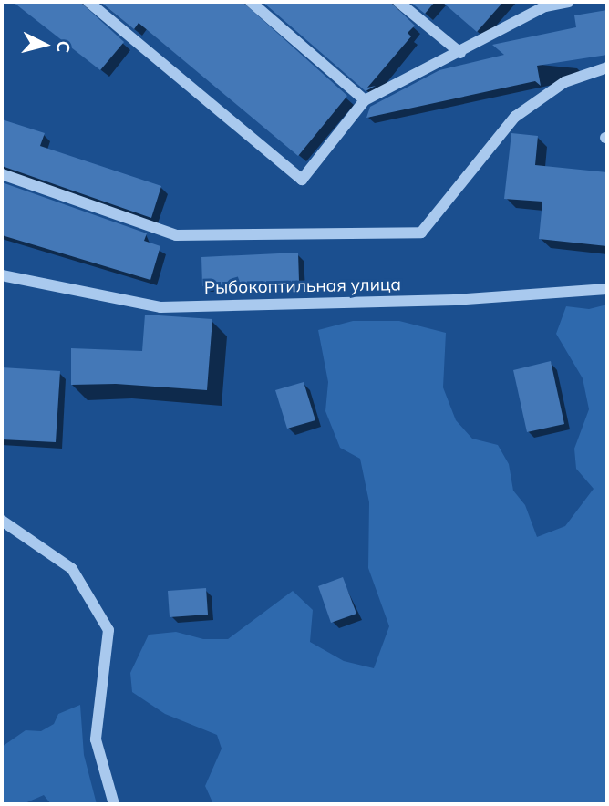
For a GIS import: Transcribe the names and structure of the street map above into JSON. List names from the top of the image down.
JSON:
{
  "streets": {
    "street": ["Рыбокоптильная улица"]
  },
  "north": "right"
}
